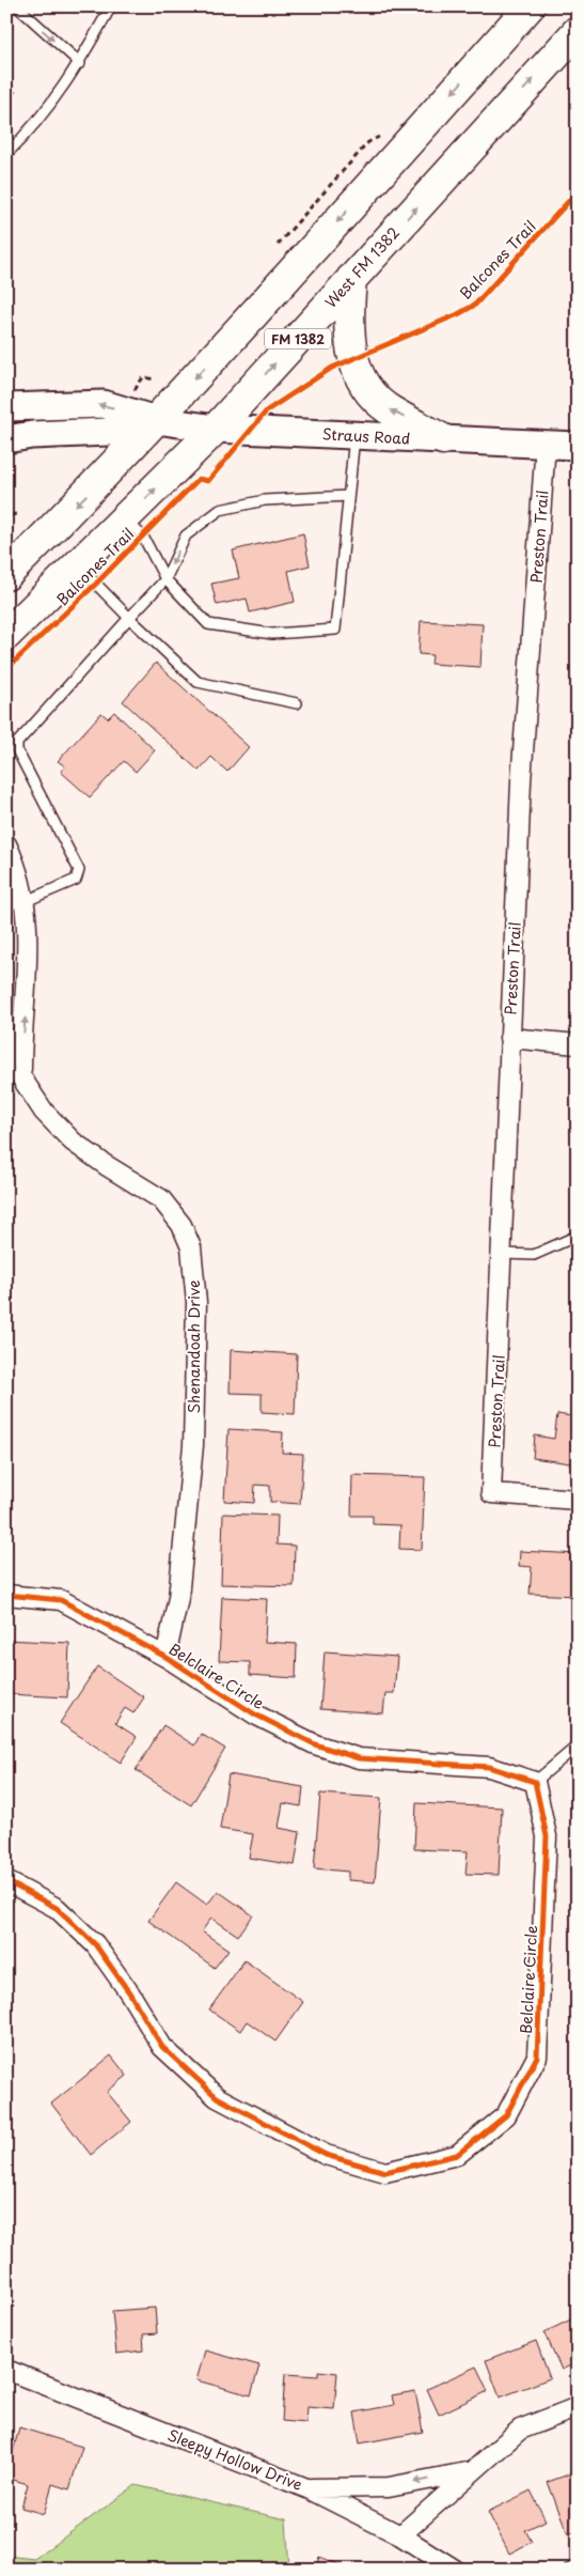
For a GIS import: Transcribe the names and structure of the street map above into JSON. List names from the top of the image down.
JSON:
{
  "streets": {
    "main road": ["West FM 1382", "FM 1382"],
    "street": [
      "Straus Road",
      "Preston Trail",
      "Shenandoah Drive",
      "Belclaire Circle",
      "Sleepy Hollow Drive"
    ],
    "cycle path": ["Balcones Trail"]
  },
  "crossings": [
    ["West FM 1382", "Straus Road"],
    ["FM 1382", "Straus Road"],
    ["Straus Road", "Preston Trail"],
    ["Shenandoah Drive", "Belclaire Circle"]
  ]
}
